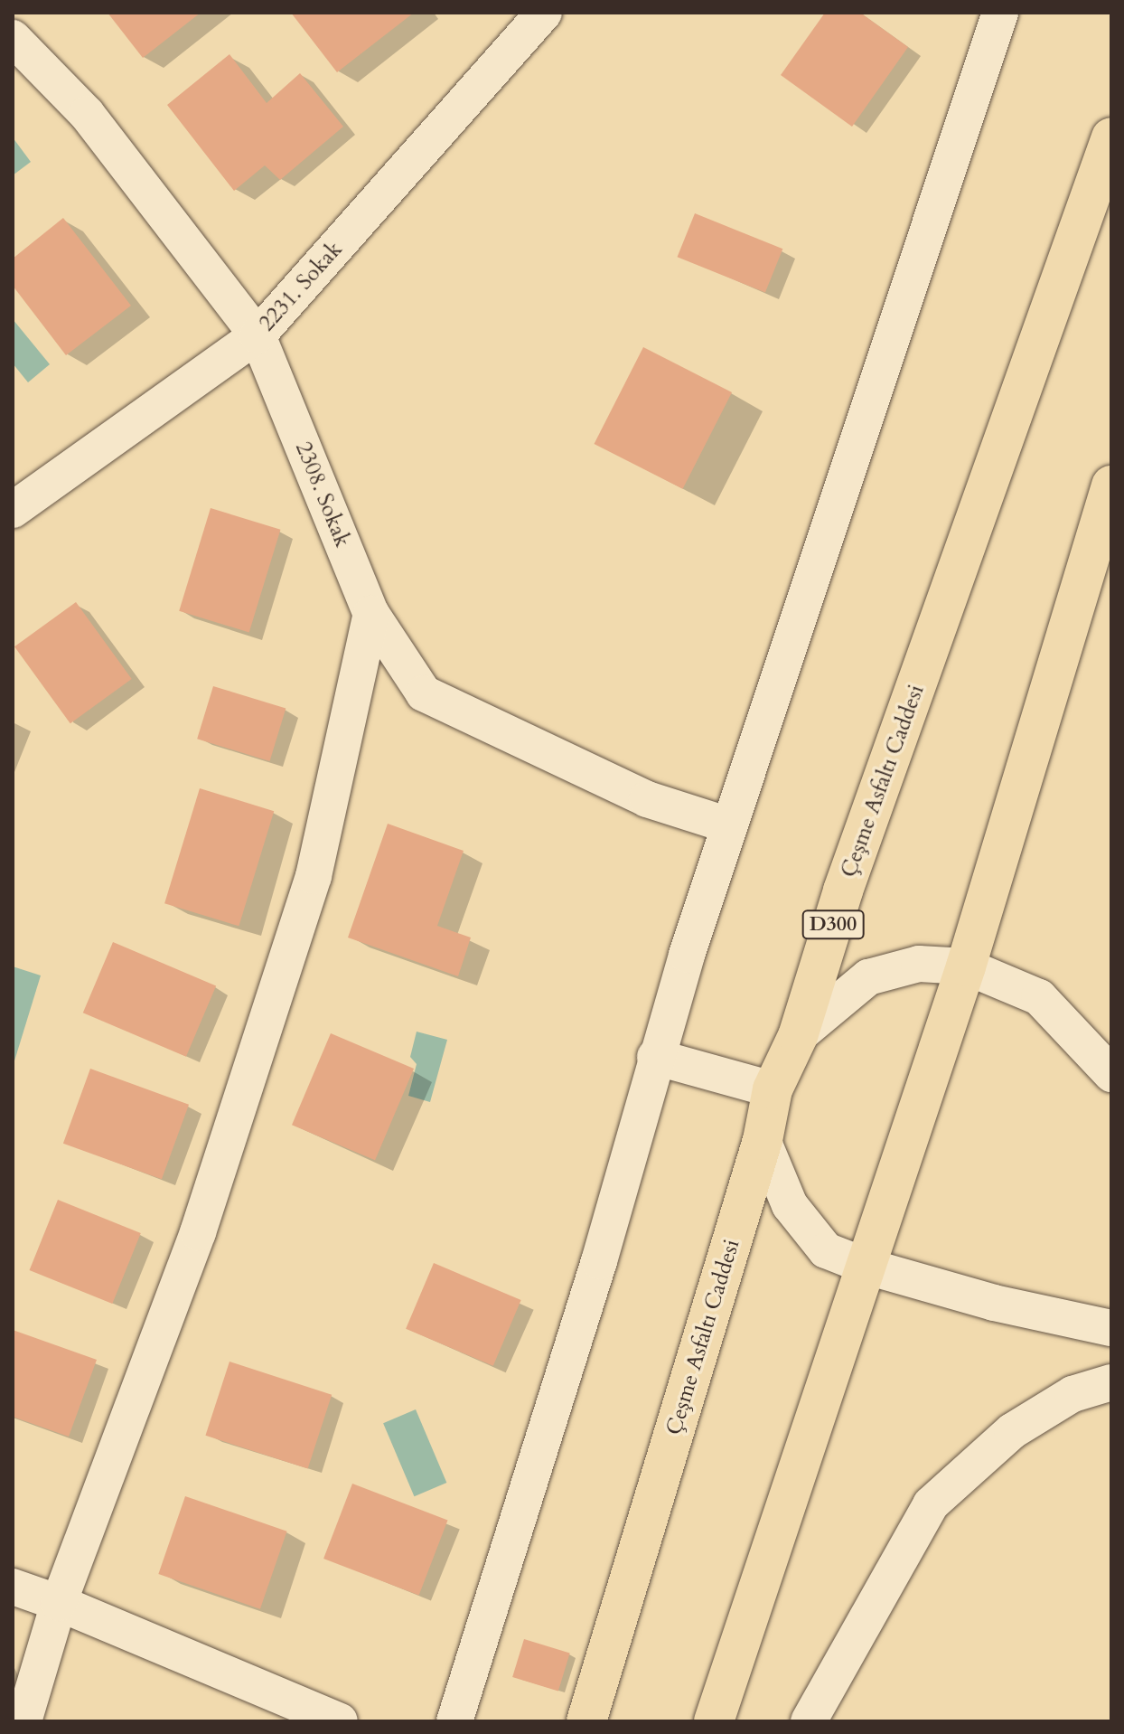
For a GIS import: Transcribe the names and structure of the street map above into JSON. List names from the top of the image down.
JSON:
{
  "streets": {
    "highway": ["Çeşme Asfaltı Caddesi", "D300"],
    "street": ["2231. Sokak", "2308. Sokak"]
  },
  "crossings": [
    ["2231. Sokak", "2308. Sokak"]
  ]
}
